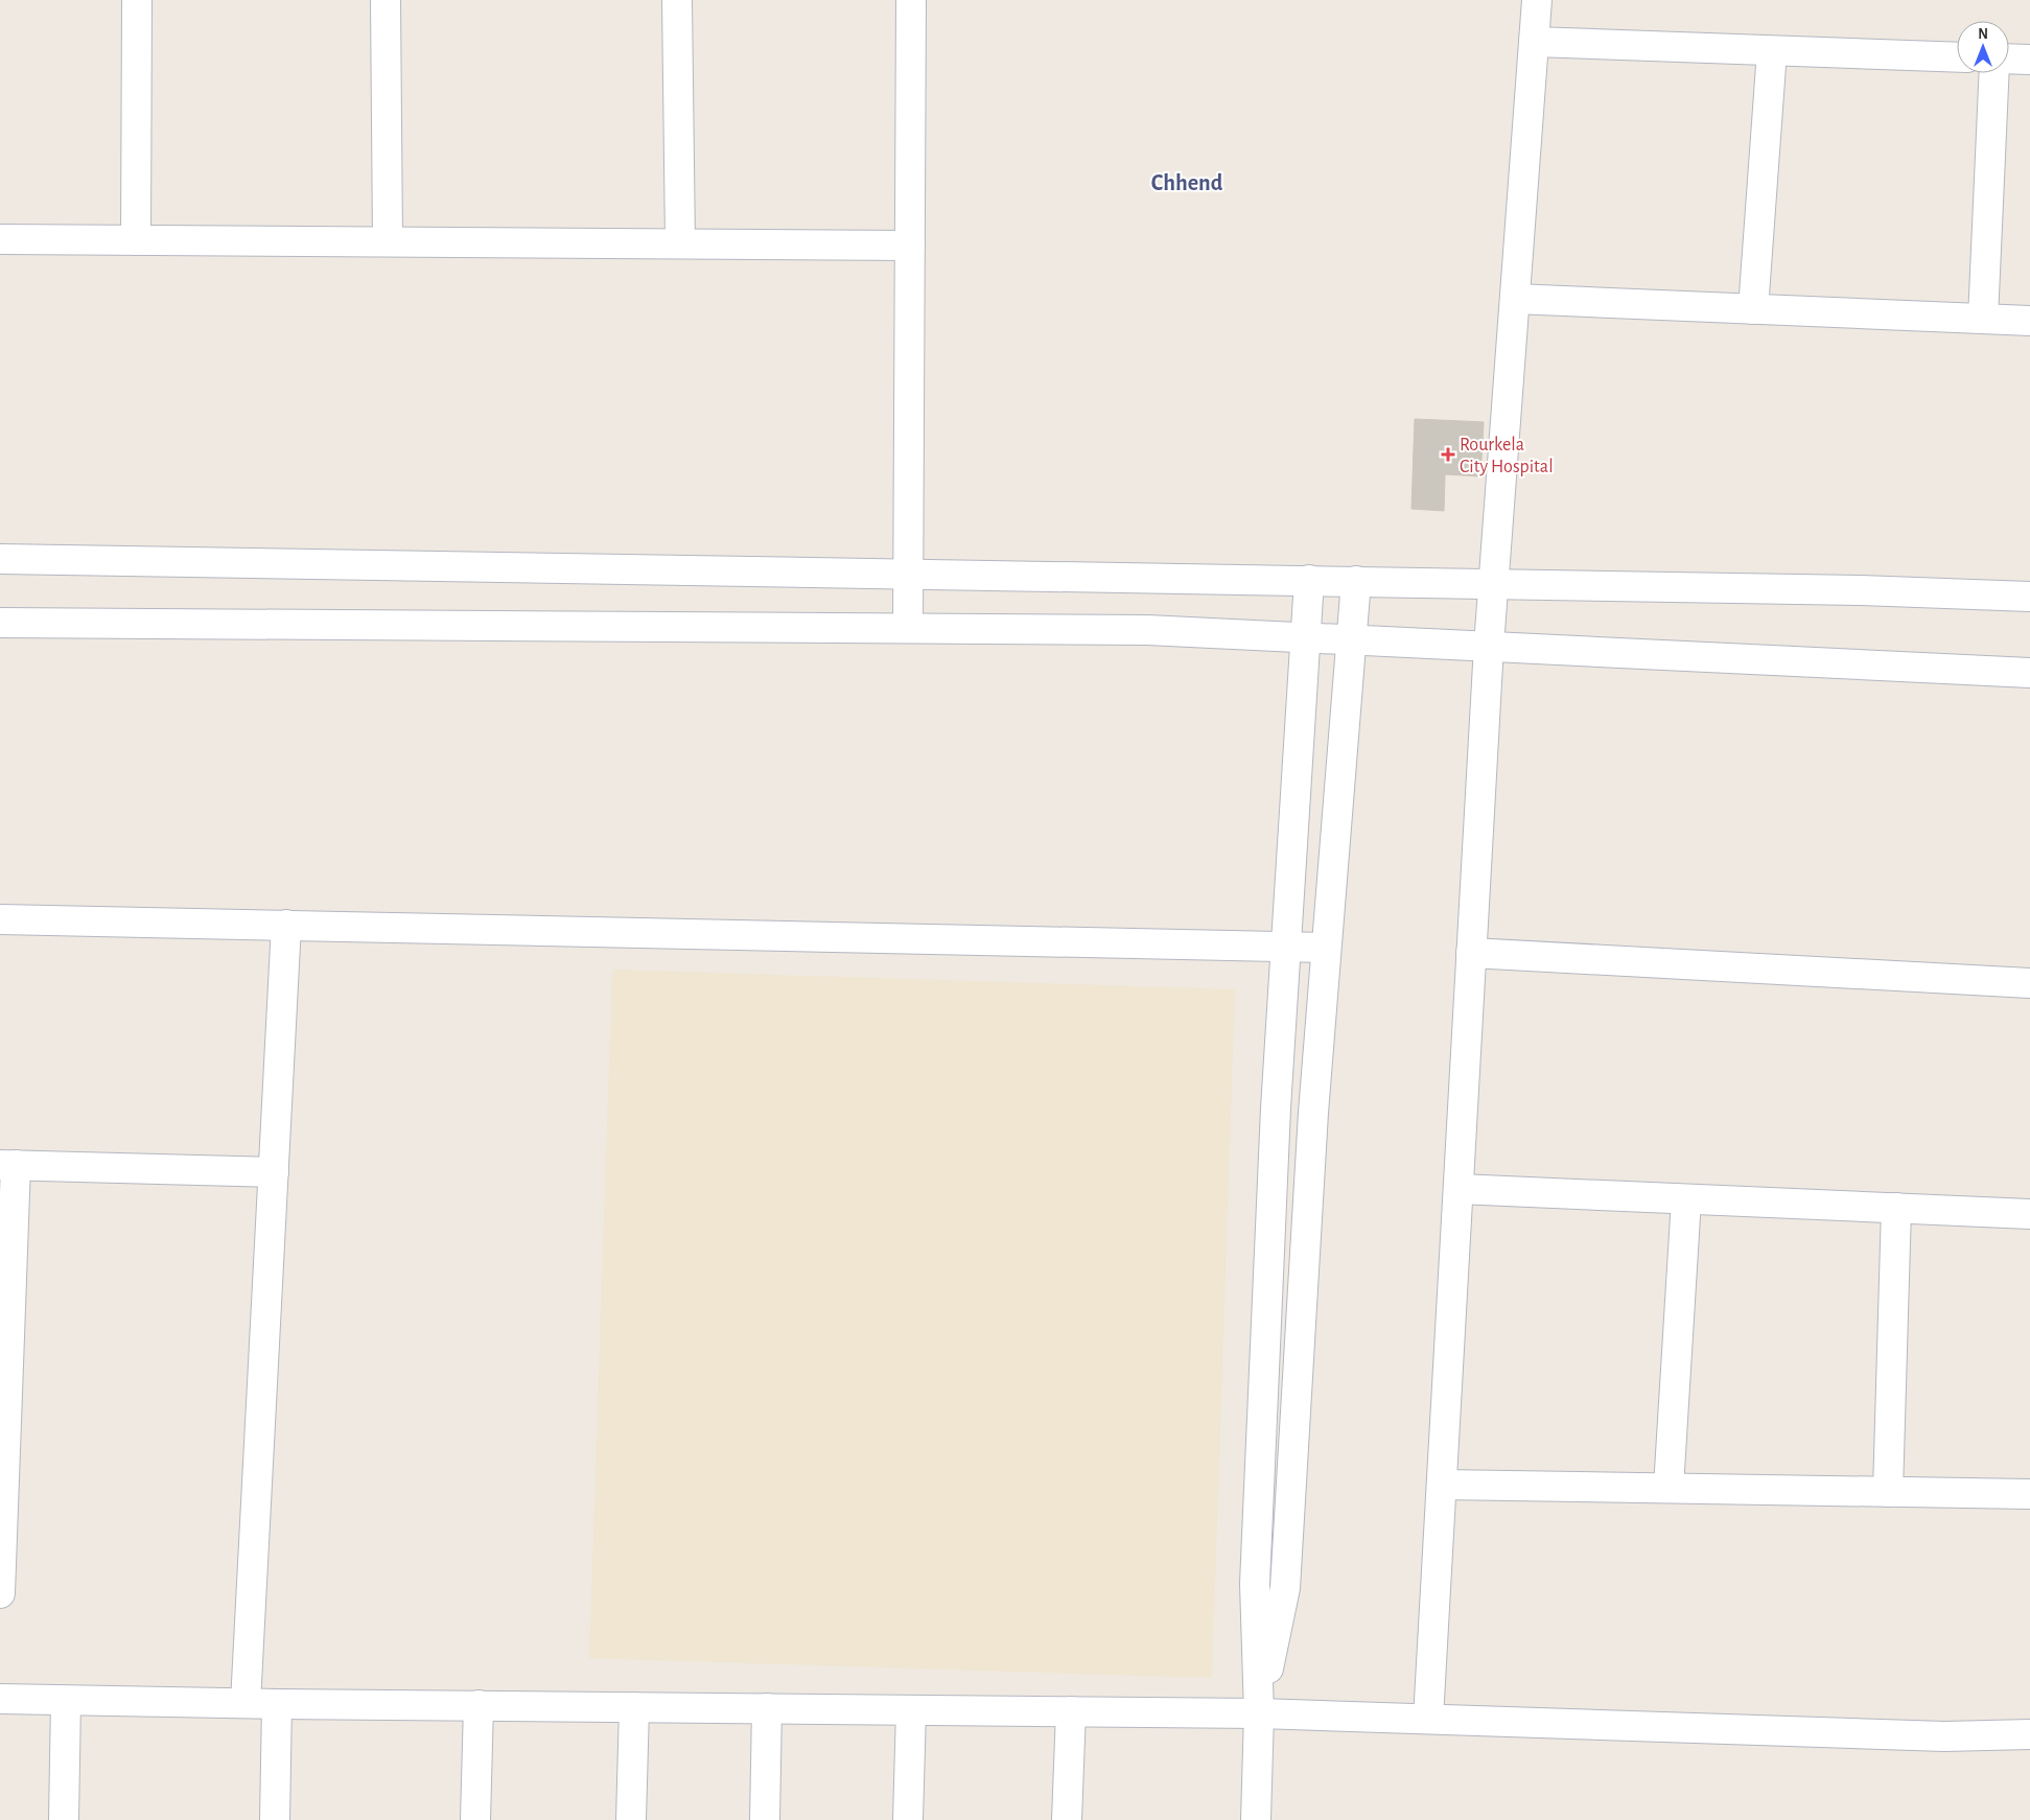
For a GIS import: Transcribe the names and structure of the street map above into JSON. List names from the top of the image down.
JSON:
{
  "districts": ["Chhend"],
  "places": {
    "health": ["Rourkela City Hospital"]
  },
  "north": "top"
}
